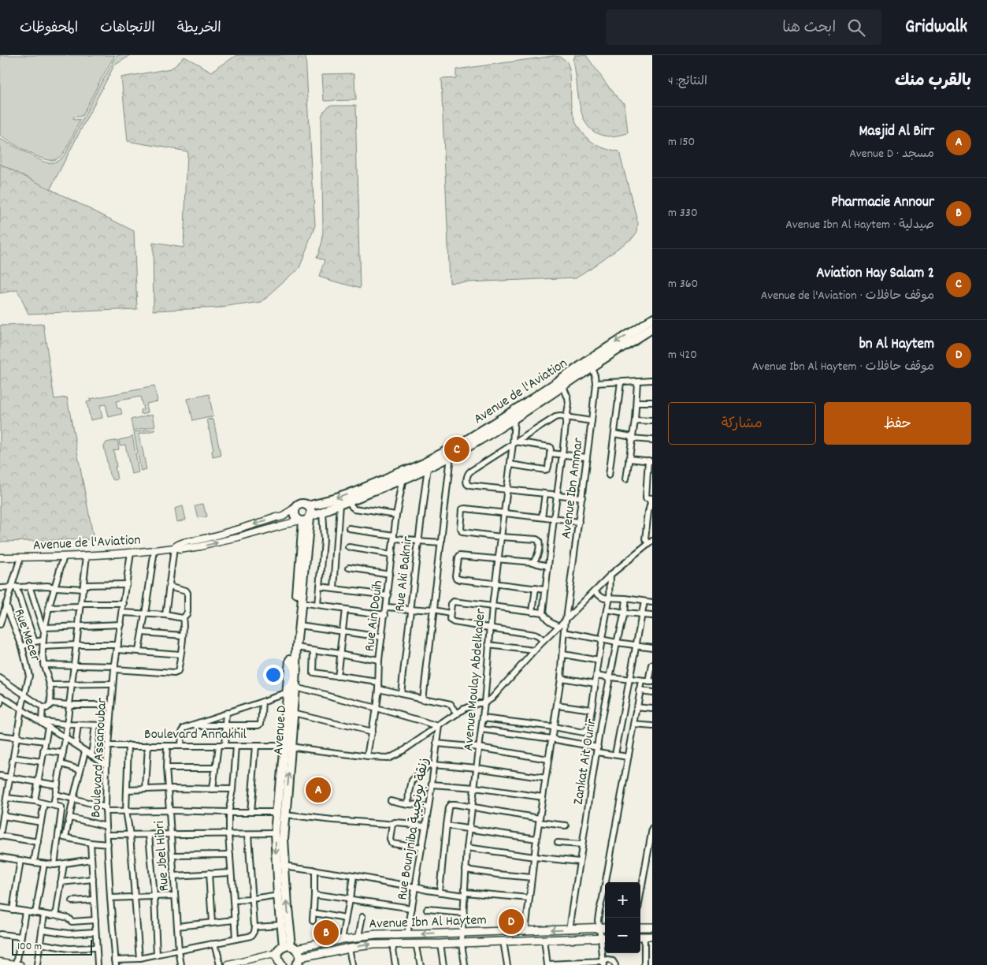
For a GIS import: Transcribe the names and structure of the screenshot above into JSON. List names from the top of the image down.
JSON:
{
  "streets": {
    "main road": ["Avenue de l'Aviation", "Avenue D", "Avenue Ibn Al Haytem"],
    "street": [
      "Avenue Ibn Ammar",
      "Rue Aki Baknir",
      "Rue Ain Douih",
      "Rue Mecer",
      "Avenue Moulay Abdelkader",
      "Boulevard Annakhil",
      "Boulevard Assanoubar",
      "Zankat Ait Ourir",
      "Rue Bounjniba زنقة بونجيبة",
      "Rue Jbel Hibri"
    ]
  },
  "crossings": [
    ["Avenue de l'Aviation", "Avenue Ibn Ammar"],
    ["Avenue de l'Aviation", "Rue Aki Baknir"],
    ["Avenue de l'Aviation", "Rue Ain Douih"],
    ["Avenue de l'Aviation", "Avenue Moulay Abdelkader"],
    ["Avenue de l'Aviation", "Avenue D"],
    ["Avenue de l'Aviation", "Boulevard Assanoubar"],
    ["Avenue Ibn Ammar", "Avenue Ibn Al Haytem"],
    ["Rue Ain Douih", "Boulevard Annakhil"],
    ["Avenue Moulay Abdelkader", "Boulevard Annakhil"],
    ["Avenue Moulay Abdelkader", "Avenue Ibn Al Haytem"],
    ["Avenue D", "Boulevard Annakhil"],
    ["Avenue D", "Avenue Ibn Al Haytem"],
    ["Boulevard Annakhil", "Boulevard Assanoubar"],
    ["Boulevard Annakhil", "Rue Bounjniba زنقة بونجيبة"],
    ["Boulevard Annakhil", "Rue Jbel Hibri"],
    ["Zankat Ait Ourir", "Avenue Ibn Al Haytem"],
    ["Rue Bounjniba زنقة بونجيبة", "Avenue Ibn Al Haytem"]
  ],
  "scale_bar": "100 m",
  "page": {
    "header": "Gridwalk",
    "search": "ابحث هنا",
    "nav": ["الخريطة", "الاتجاهات", "المحفوظات"],
    "heading": ["بالقرب منك", "النتائج: 4"],
    "list": [
      {
        "mark": "A",
        "name": "Masjid Al Birr",
        "note": "مسجد · Avenue D",
        "value": "150 m"
      },
      {
        "mark": "B",
        "name": "Pharmacie Annour",
        "note": "صيدلية · Avenue Ibn Al Haytem",
        "value": "330 m"
      },
      {
        "mark": "C",
        "name": "Aviation Hay Salam 2",
        "note": "موقف حافلات · Avenue de l'Aviation",
        "value": "360 m"
      },
      {
        "mark": "D",
        "name": "bn Al Haytem",
        "note": "موقف حافلات · Avenue Ibn Al Haytem",
        "value": "420 m"
      }
    ],
    "buttons": ["حفظ", "مشاركة"],
    "pins": [
      "C",
      "A",
      "D",
      "B"
    ],
    "map_buttons": ["+", "−"],
    "scale": "100 m"
  }
}
